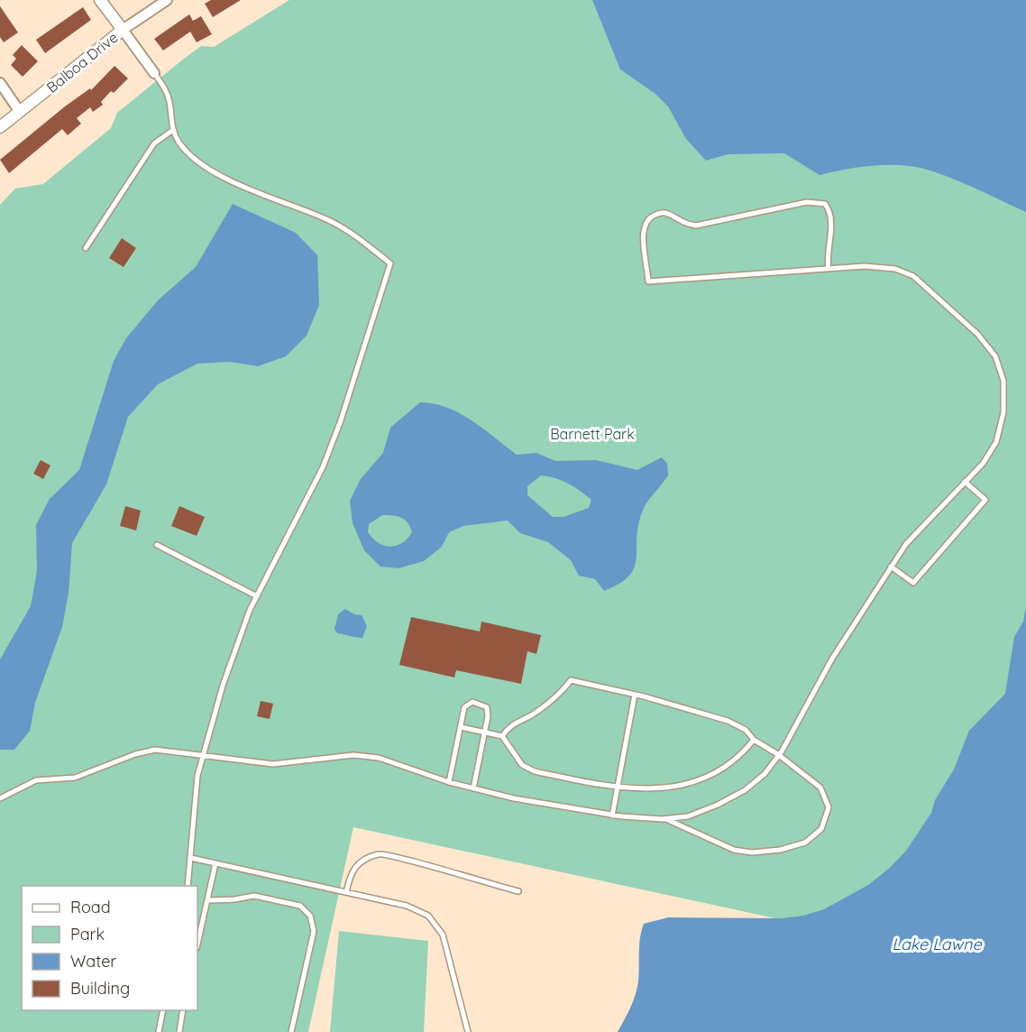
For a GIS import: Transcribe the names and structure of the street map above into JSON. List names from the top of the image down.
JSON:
{
  "streets": {
    "street": ["Balboa Drive"]
  },
  "water": ["Lake Lawne"],
  "parks": ["Barnett Park"],
  "legend": [
    "Road",
    "Park",
    "Water",
    "Building"
  ]
}
